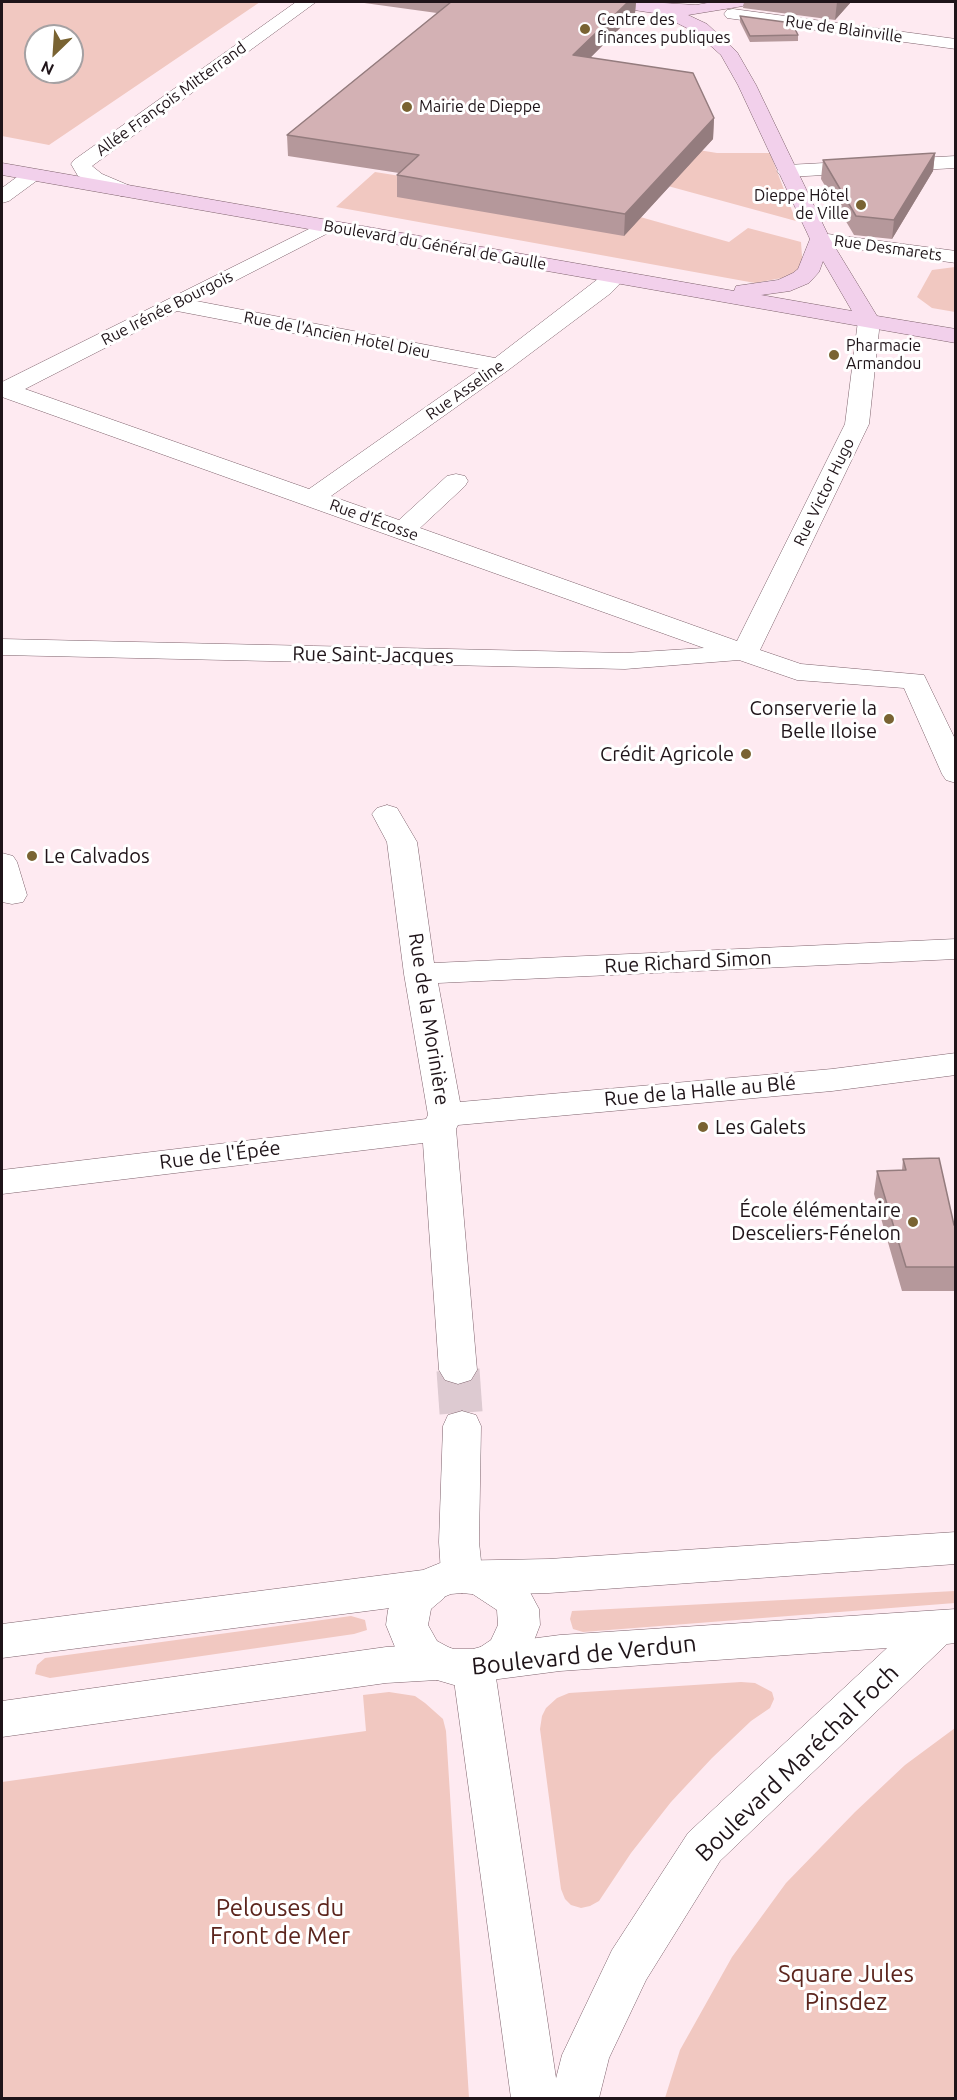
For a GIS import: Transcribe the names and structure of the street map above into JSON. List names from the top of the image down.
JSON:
{
  "streets": {
    "main road": ["Boulevard du Général de Gaulle"],
    "street": [
      "Rue de Blainville",
      "Allée François Mitterrand",
      "Rue Desmarets",
      "Rue Irénée Bourgois",
      "Rue de l'Ancien Hotel Dieu",
      "Rue Asseline",
      "Rue Victor Hugo",
      "Rue d'Écosse",
      "Rue Saint-Jacques",
      "Rue Richard Simon",
      "Rue de la Morinière",
      "Rue de la Halle au Blé",
      "Rue de l'Épée",
      "Boulevard de Verdun",
      "Boulevard Maréchal Foch"
    ]
  },
  "crossings": [
    ["Allée François Mitterrand", "Boulevard du Général de Gaulle"],
    ["Boulevard du Général de Gaulle", "Rue Irénée Bourgois"],
    ["Boulevard du Général de Gaulle", "Rue Asseline"],
    ["Boulevard du Général de Gaulle", "Rue Victor Hugo"],
    ["Rue Irénée Bourgois", "Rue de l'Ancien Hotel Dieu"],
    ["Rue Irénée Bourgois", "Rue d'Écosse"],
    ["Rue de l'Ancien Hotel Dieu", "Rue Asseline"],
    ["Rue Asseline", "Rue d'Écosse"],
    ["Rue Victor Hugo", "Rue d'Écosse"],
    ["Rue Victor Hugo", "Rue Saint-Jacques"],
    ["Rue d'Écosse", "Rue Saint-Jacques"],
    ["Rue Richard Simon", "Rue de la Morinière"],
    ["Rue de la Morinière", "Rue de la Halle au Blé"],
    ["Rue de la Morinière", "Rue de l'Épée"],
    ["Rue de la Halle au Blé", "Rue de l'Épée"],
    ["Boulevard de Verdun", "Boulevard Maréchal Foch"]
  ],
  "parks": ["Pelouses du Front de Mer", "Square Jules Pinsdez"],
  "places": [
    "Centre des finances publiques",
    "Mairie de Dieppe",
    "Dieppe Hôtel de Ville",
    "Pharmacie Armandou",
    "Conserverie la Belle Iloise",
    "Crédit Agricole",
    "Le Calvados",
    "Les Galets",
    "École élémentaire Desceliers-Fénelon"
  ],
  "north": "bottom left"
}
